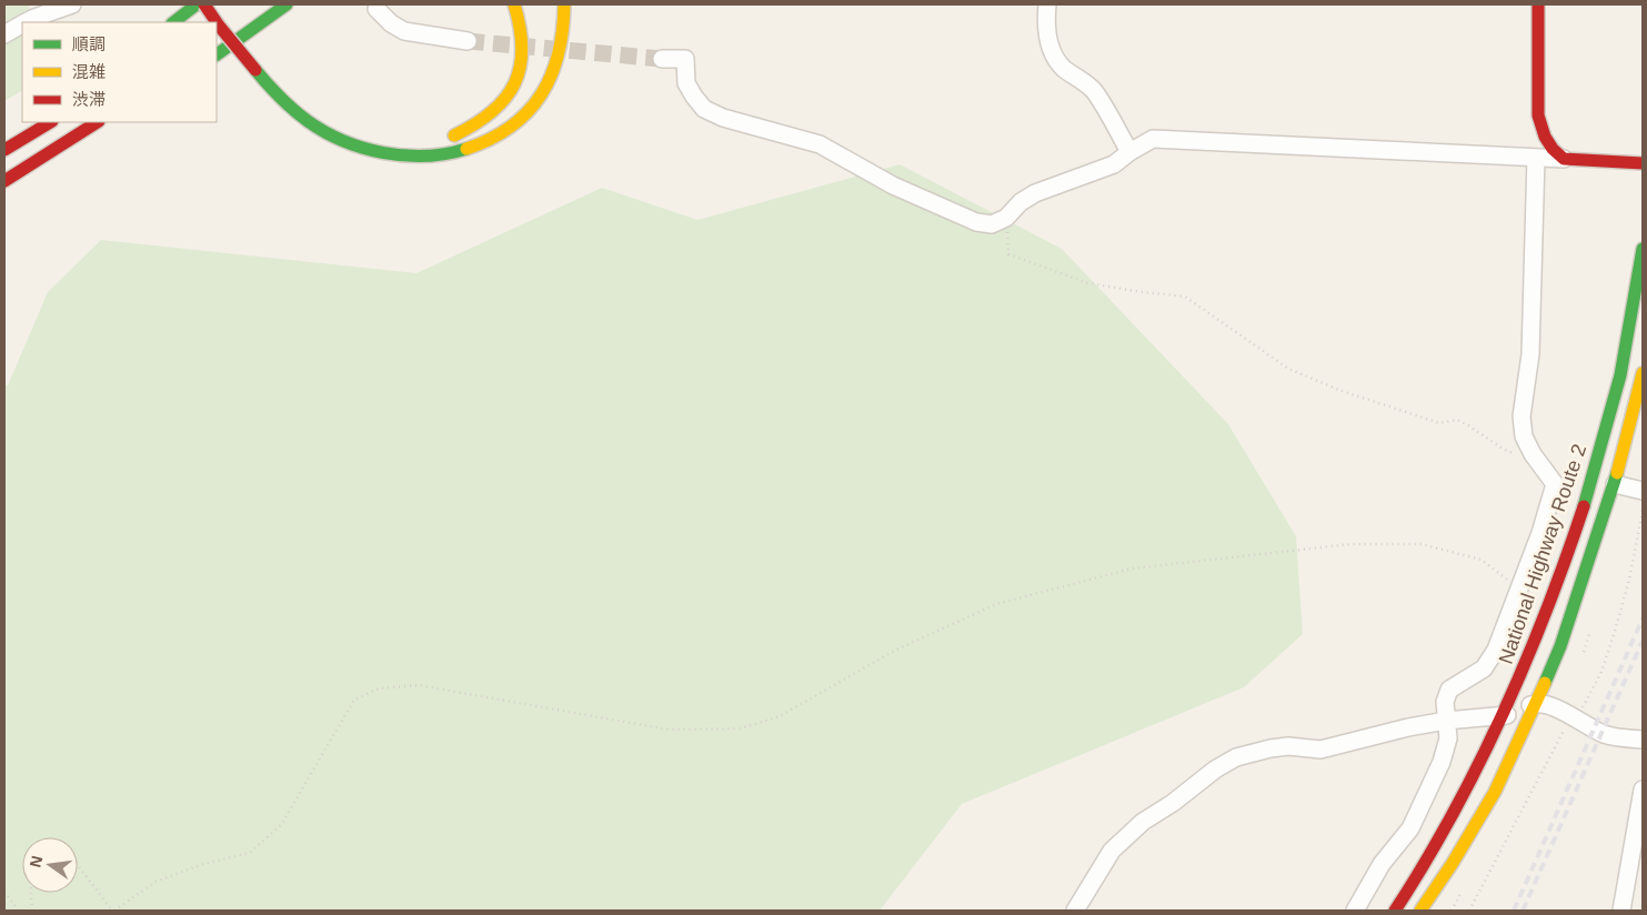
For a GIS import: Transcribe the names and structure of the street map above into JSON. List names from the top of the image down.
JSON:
{
  "streets": {
    "main road": ["National Highway Route 2"]
  },
  "legend": ["順調", "混雑", "渋滞"],
  "north": "left"
}
